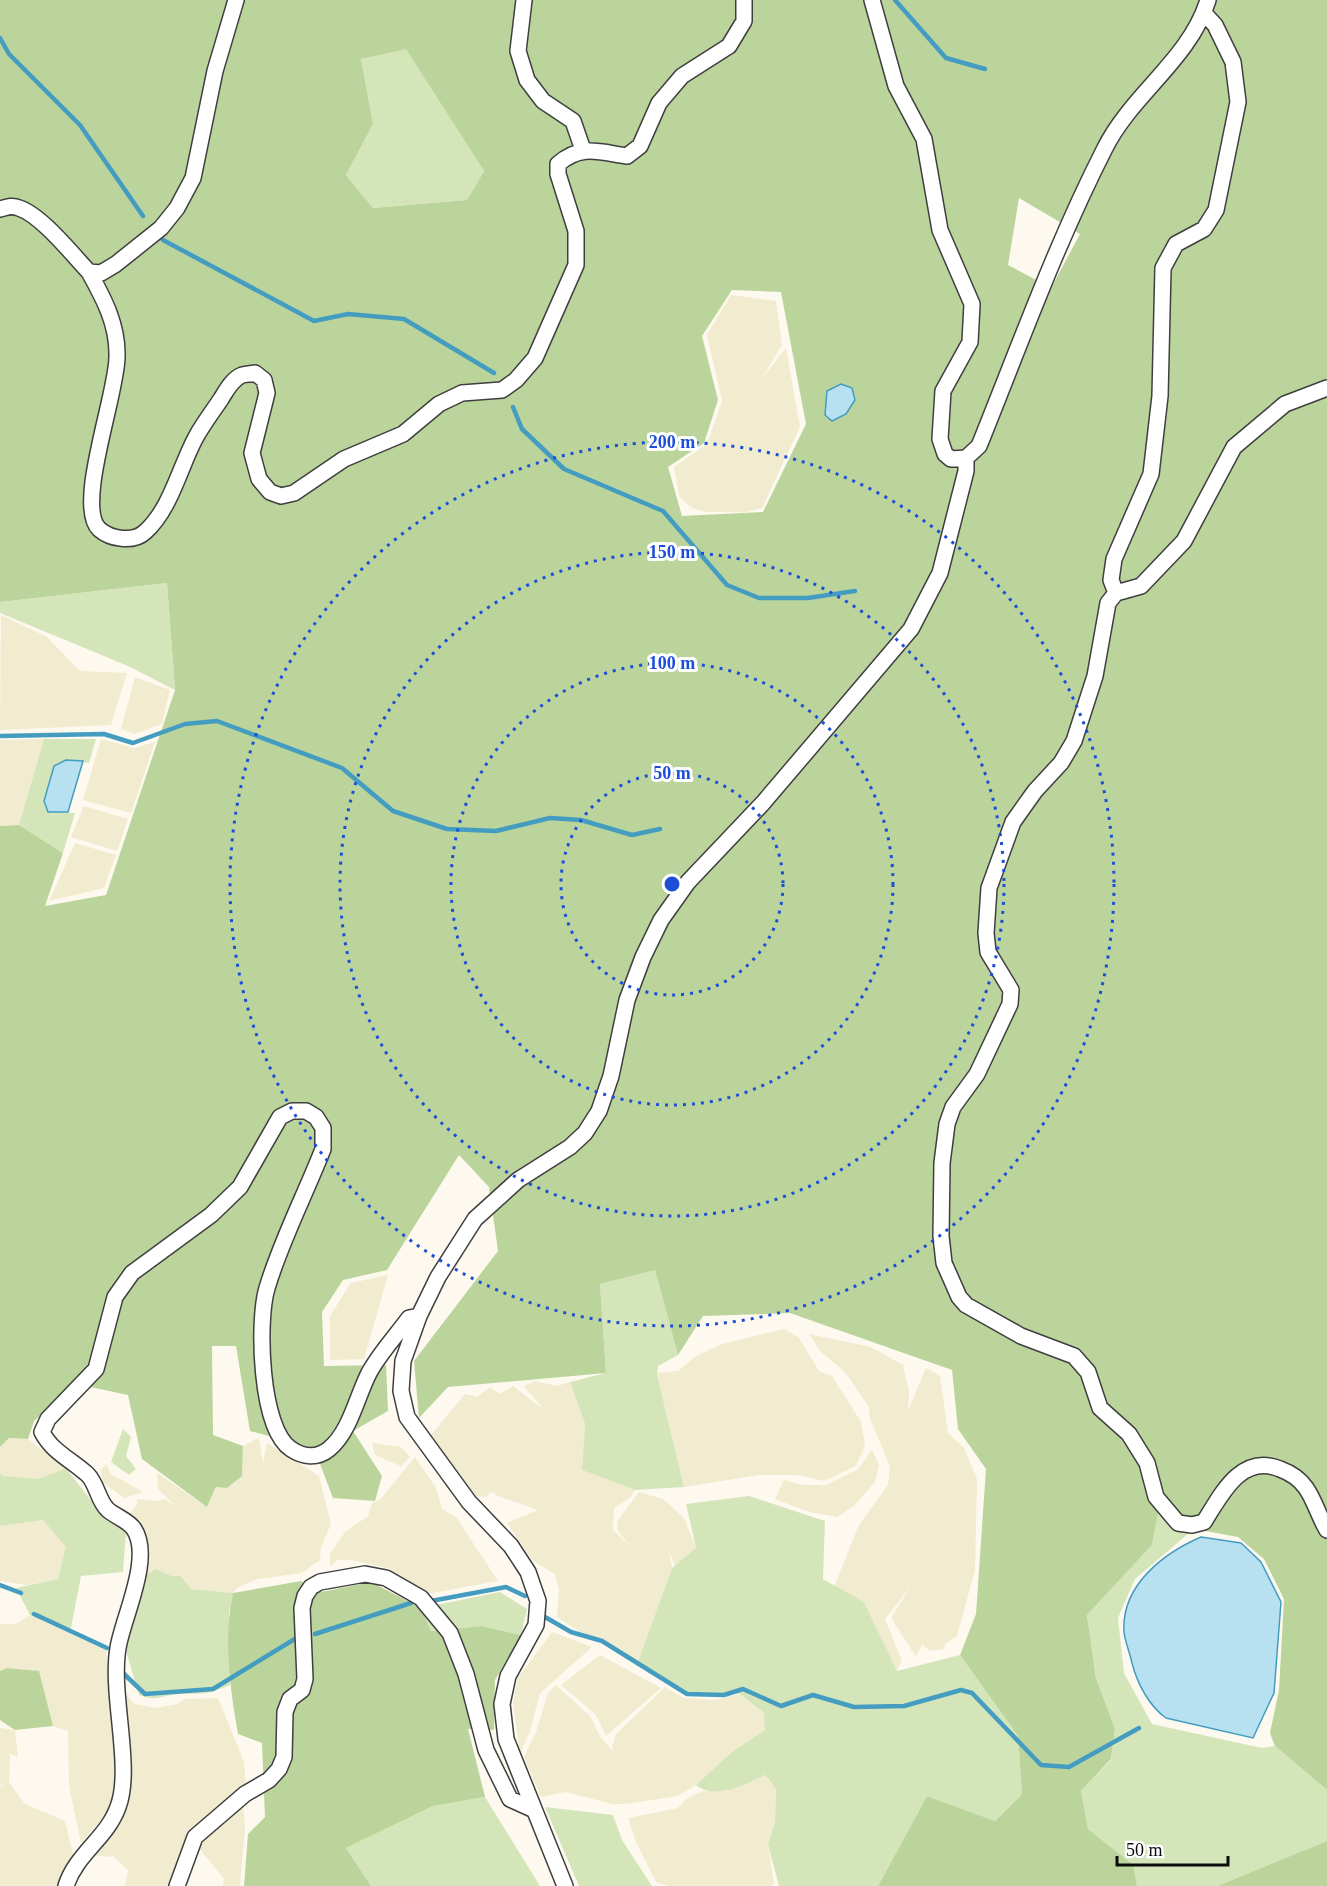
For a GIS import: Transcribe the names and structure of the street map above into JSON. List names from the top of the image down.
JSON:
{
  "scale_bar": "50 m",
  "rings": [
    "200 m",
    "150 m",
    "100 m",
    "50 m"
  ]
}
